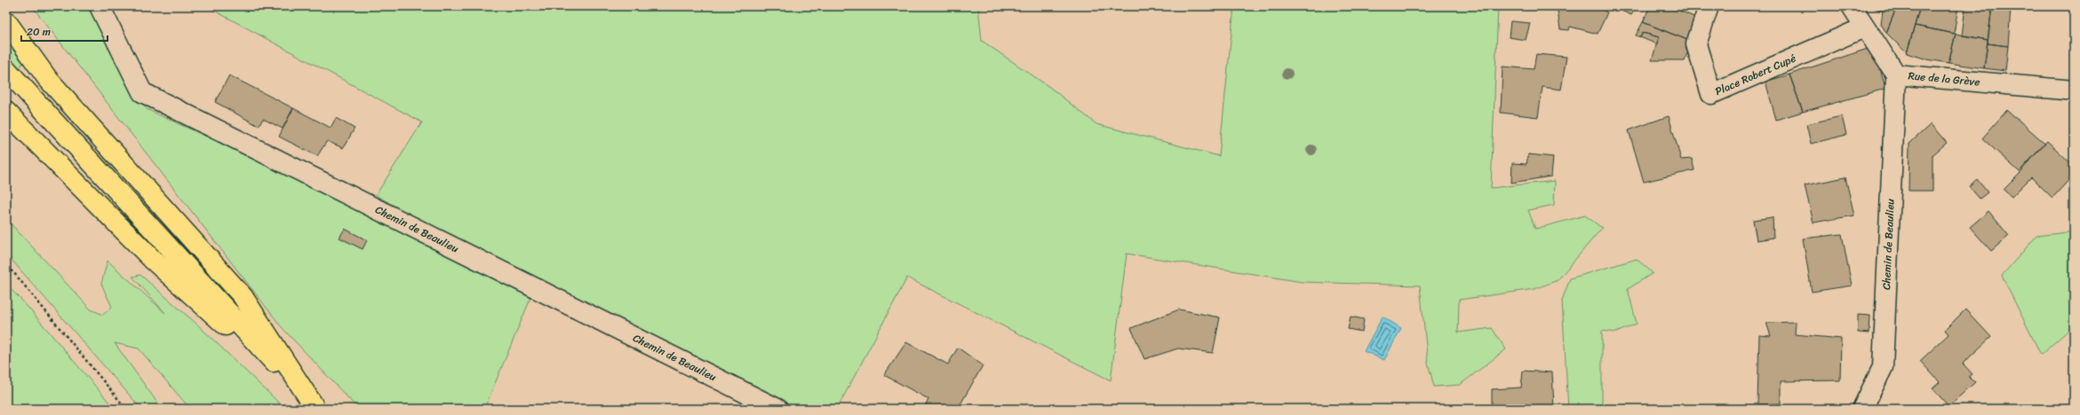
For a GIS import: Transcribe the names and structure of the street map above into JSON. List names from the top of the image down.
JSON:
{
  "streets": {
    "street": ["Place Robert Cupé", "Rue de la Grève", "Chemin de Beaulieu"]
  },
  "crossings": [
    ["Place Robert Cupé", "Rue de la Grève"],
    ["Rue de la Grève", "Chemin de Beaulieu"]
  ],
  "scale_bar": "20 m"
}
